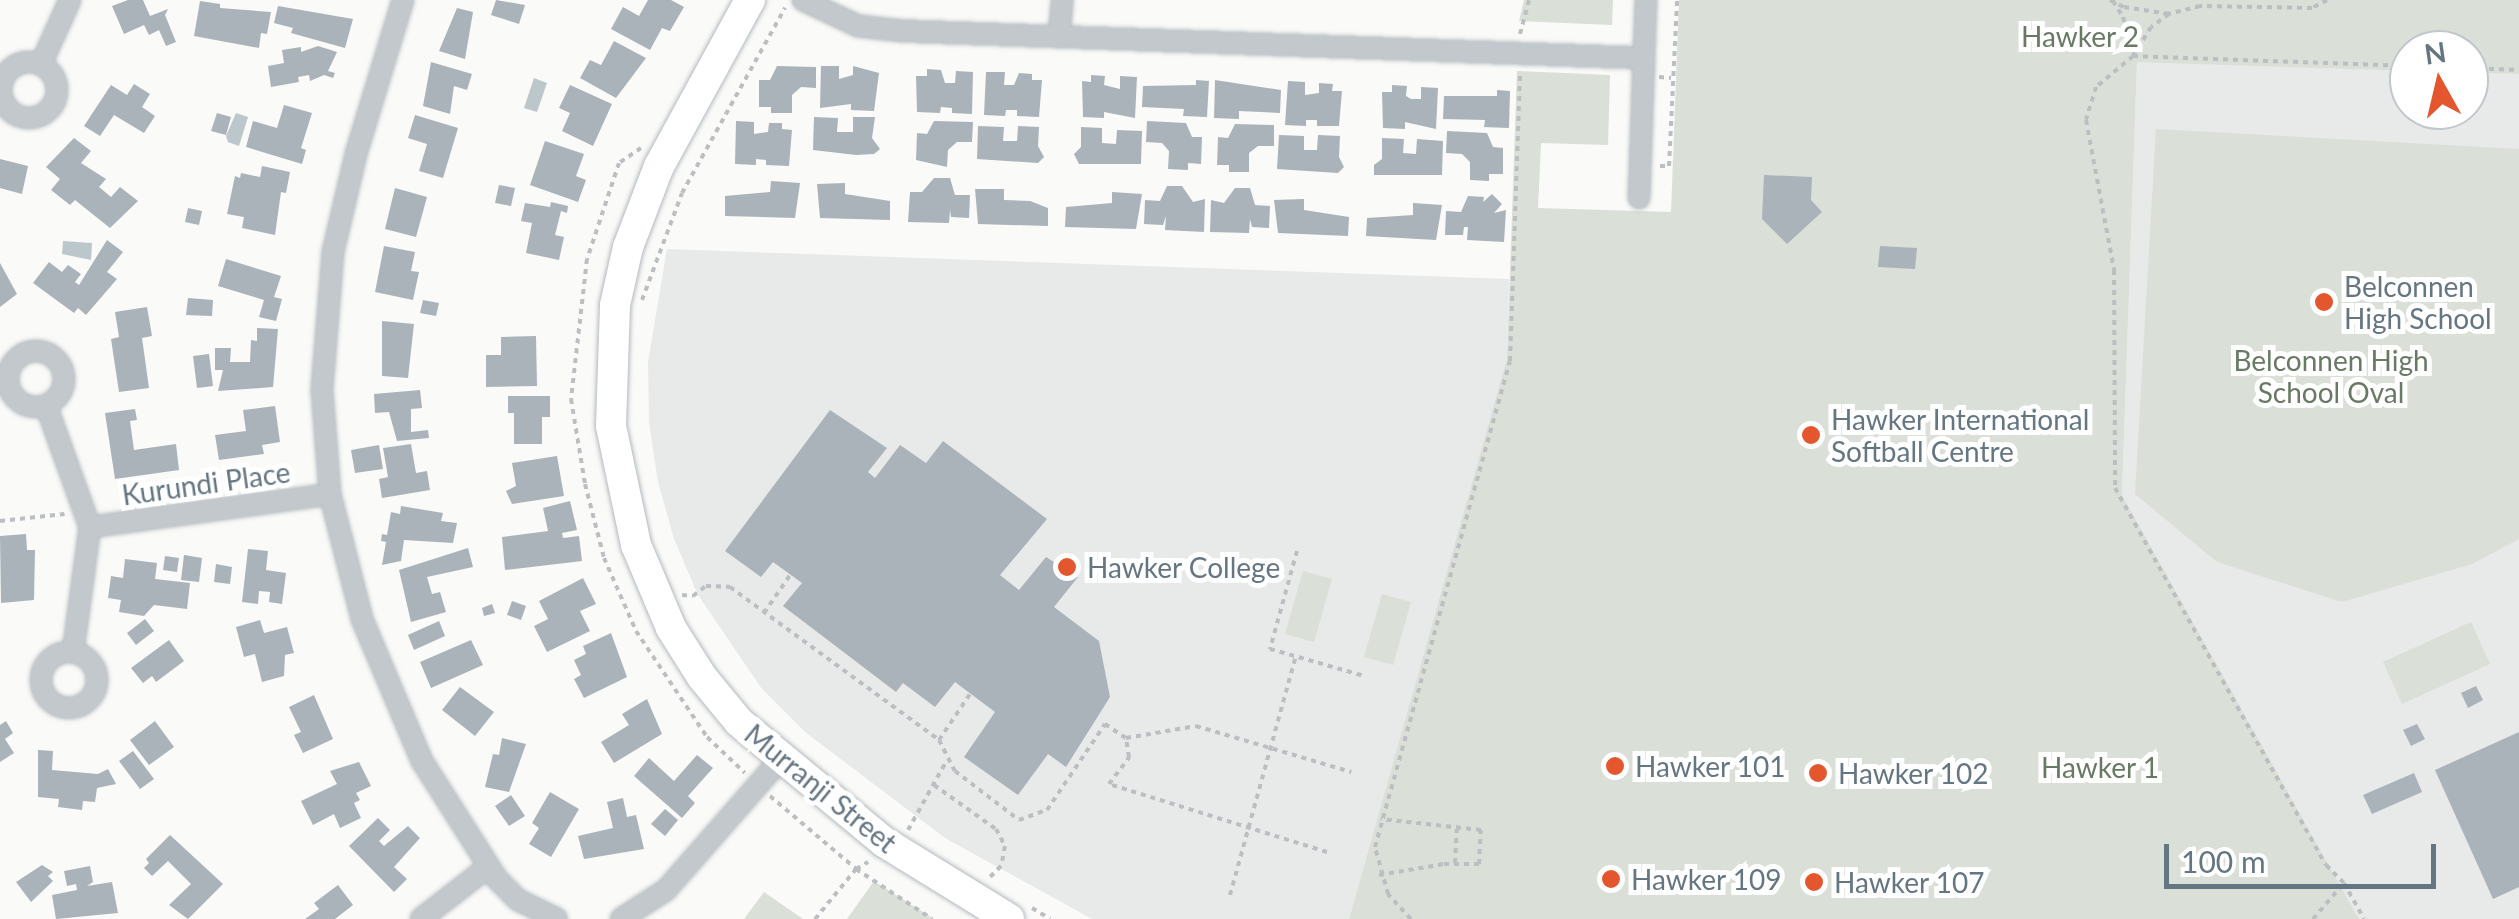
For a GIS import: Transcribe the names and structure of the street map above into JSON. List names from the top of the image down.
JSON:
{
  "streets": {
    "street": ["Kurundi Place", "Murranji Street"]
  },
  "parks": ["Hawker 2", "Belconnen High School Oval", "Hawker 1"],
  "places": [
    "Belconnen High School",
    "Hawker International Softball Centre",
    "Hawker College",
    "Hawker 101",
    "Hawker 102",
    "Hawker 109",
    "Hawker 107"
  ],
  "scale_bar": "100 m",
  "north": "top"
}
